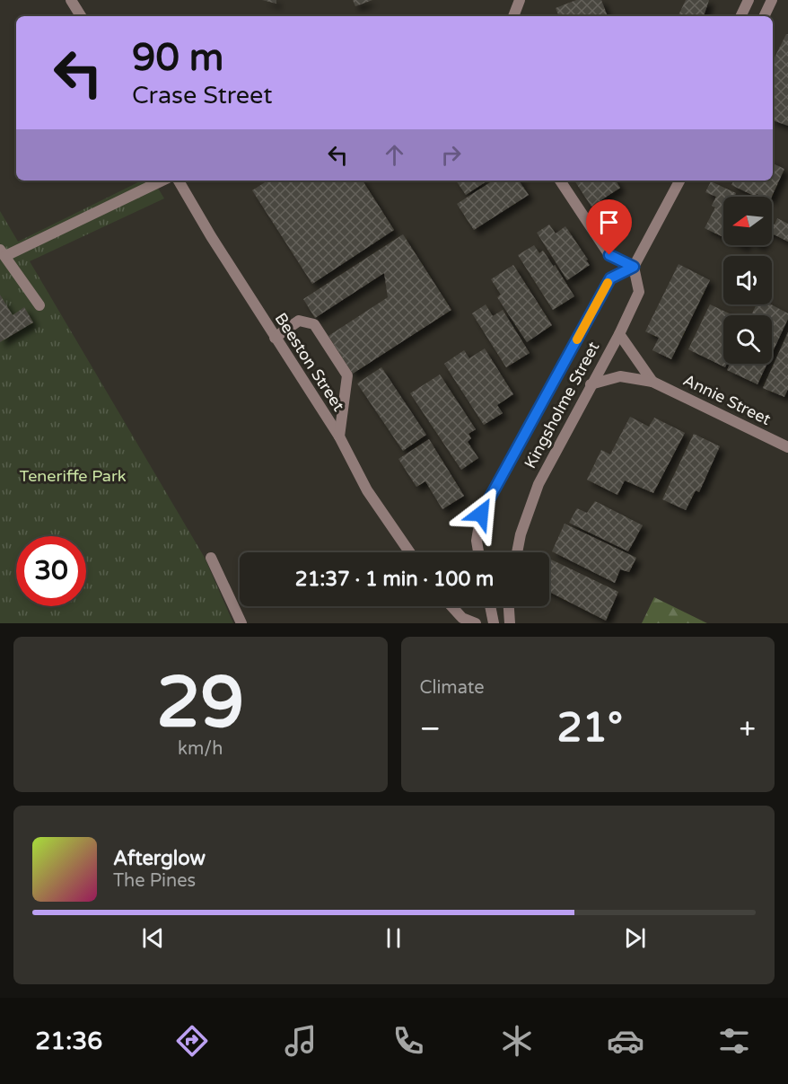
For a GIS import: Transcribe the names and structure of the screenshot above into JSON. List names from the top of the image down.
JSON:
{
  "streets": {
    "street": ["Beeston Street", "Annie Street", "Kingsholme Street"]
  },
  "crossings": [
    ["Annie Street", "Kingsholme Street"]
  ],
  "parks": ["Teneriffe Park"],
  "north": "left",
  "page": {
    "turn": ["90 m", "Crase Street"],
    "limit": "30",
    "trip": "21:37 · 1 min · 100 m",
    "tile": [
      ["29", "km/h"],
      "Climate"
    ],
    "heat": ["−", "21°", "+"],
    "song": ["Afterglow", "The Pines"],
    "tabs": "21:36"
  }
}
